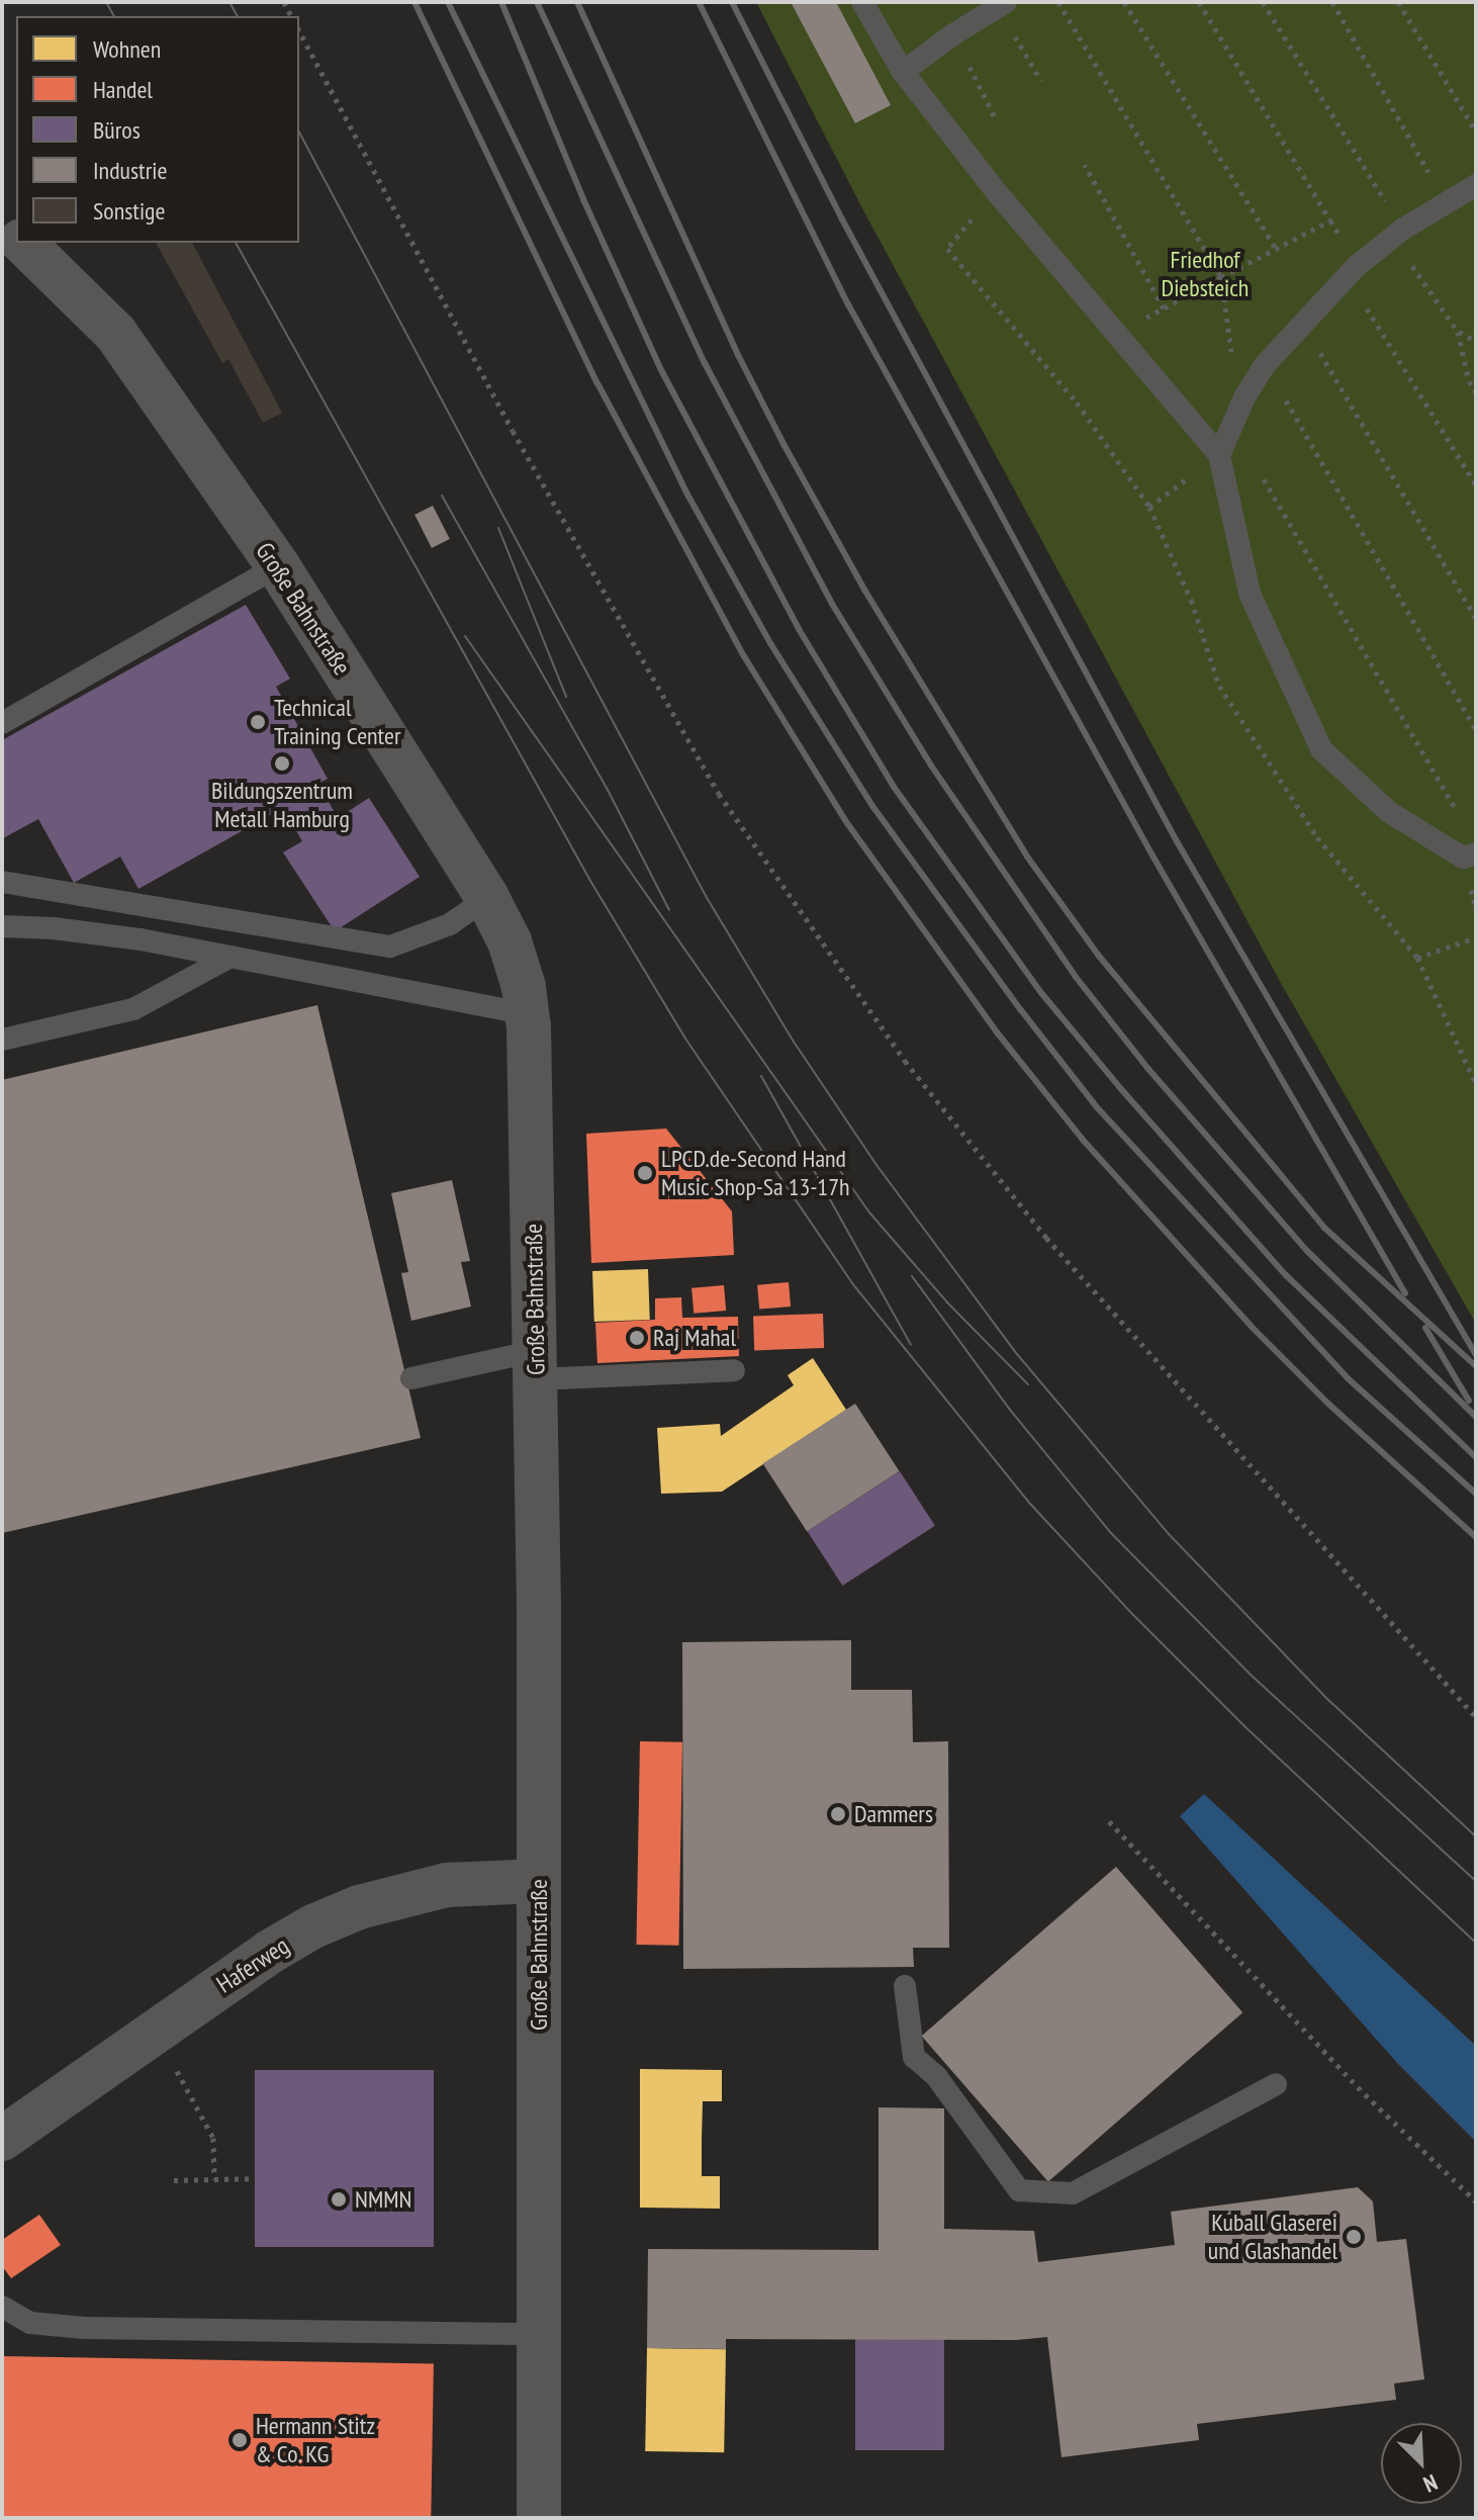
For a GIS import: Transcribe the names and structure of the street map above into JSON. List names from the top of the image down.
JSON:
{
  "streets": {
    "street": ["Große Bahnstraße", "Haferweg"]
  },
  "crossings": [
    ["Große Bahnstraße", "Haferweg"]
  ],
  "parks": ["Friedhof Diebsteich"],
  "places": [
    "Technical Training Center",
    "Bildungszentrum Metall Hamburg",
    "LPCD.de-Second Hand Music Shop-Sa 13-17h",
    "Raj Mahal",
    "Dammers",
    "NMMN",
    "Kuball Glaserei und Glashandel",
    "Hermann Stitz & Co. KG"
  ],
  "legend": [
    "Wohnen",
    "Handel",
    "Büros",
    "Industrie",
    "Sonstige"
  ],
  "north": "bottom right"
}
